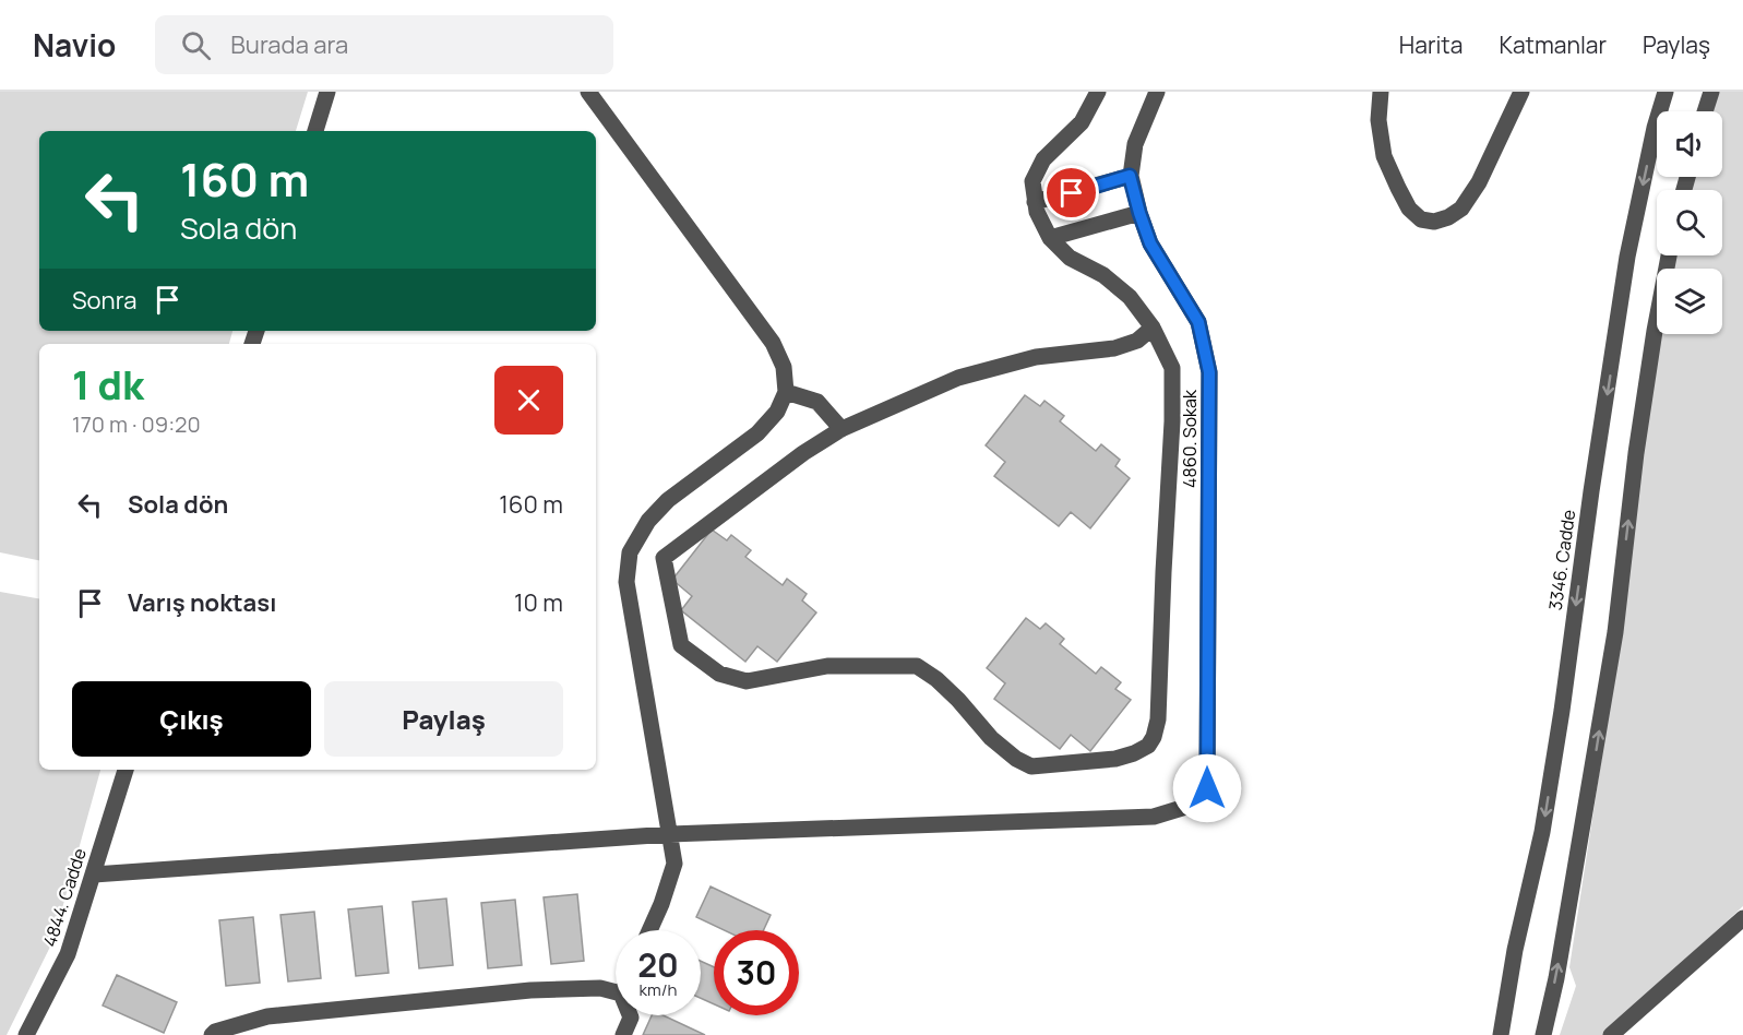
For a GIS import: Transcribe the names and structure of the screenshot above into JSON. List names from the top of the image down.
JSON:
{
  "streets": {
    "street": ["4860. Sokak", "3346. Cadde", "4844. Cadde"]
  },
  "page": {
    "header": "Navio",
    "search": "Burada ara",
    "nav": ["Harita", "Katmanlar", "Paylaş"],
    "turn": ["160 m", "Sola dön"],
    "then": "Sonra",
    "heading": ["1 dk", "170 m · 09:20"],
    "list": [
      {
        "name": "Sola dön",
        "value": "160 m"
      },
      {
        "name": "Varış noktası",
        "value": "10 m"
      }
    ],
    "buttons": ["Çıkış", "Paylaş"],
    "speed": "20 km/h",
    "limit": "30"
  }
}
